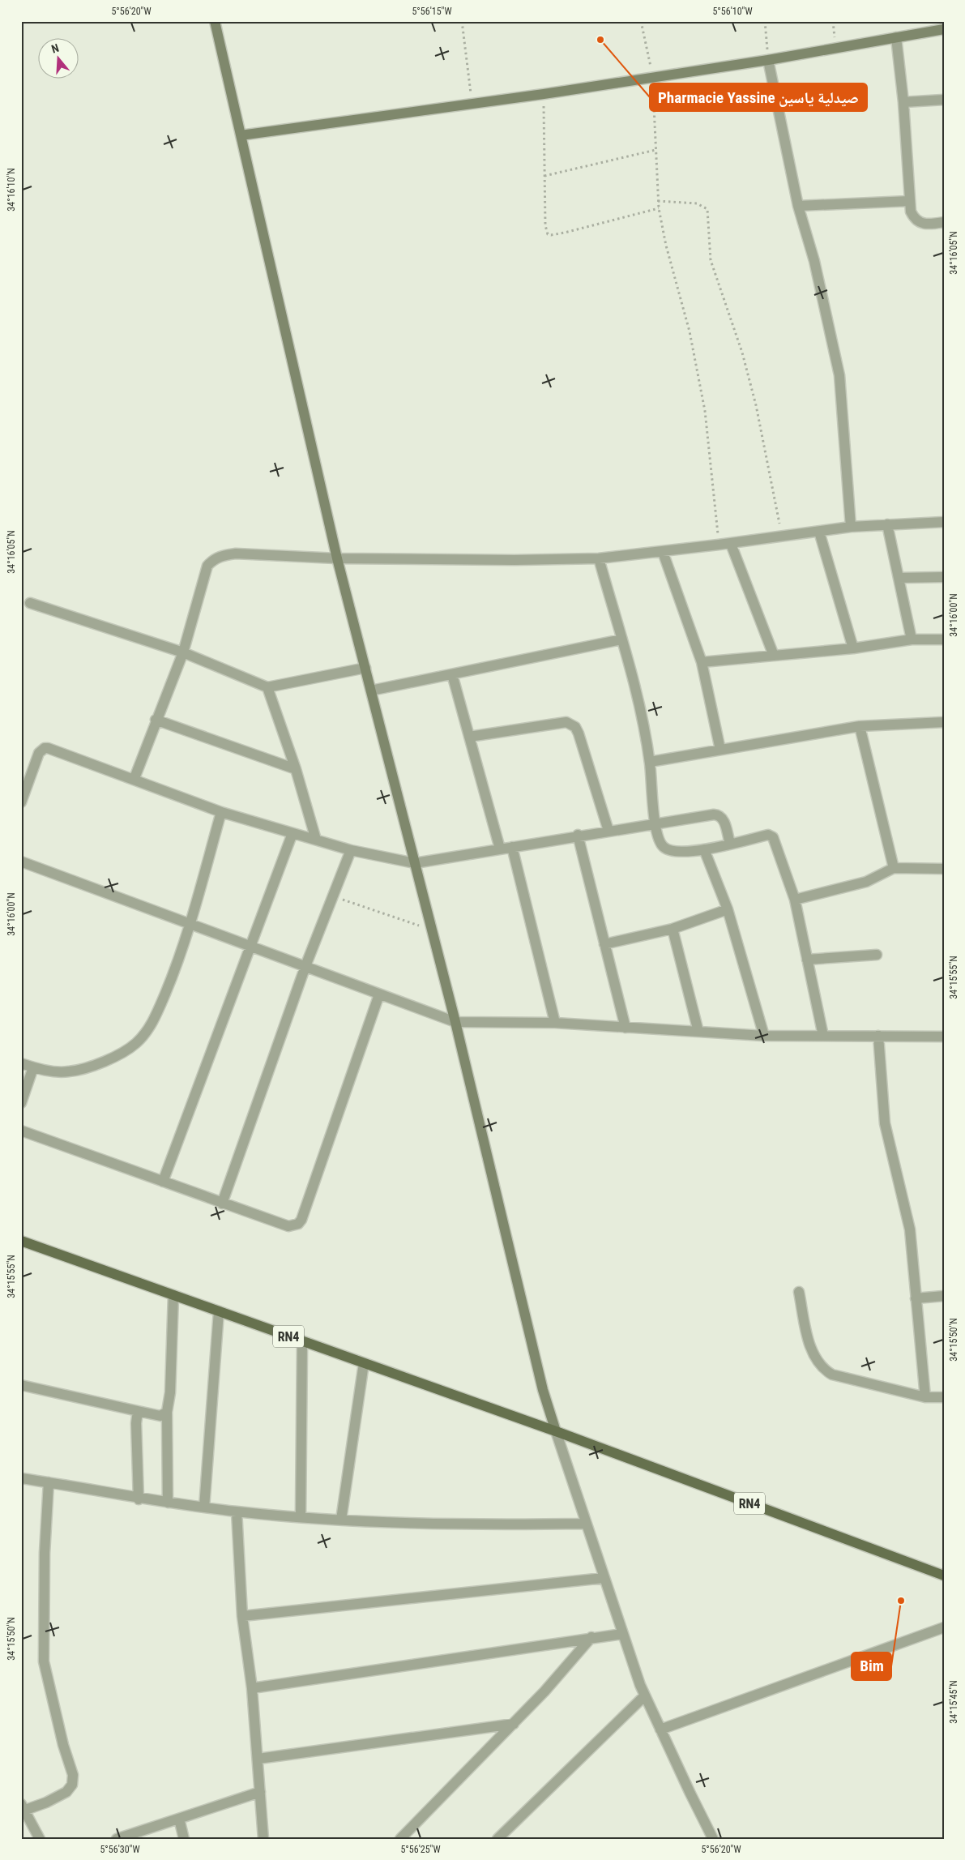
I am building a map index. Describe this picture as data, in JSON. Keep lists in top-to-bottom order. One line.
{"streets":{"main road":["RN4"]},"places":["Pharmacie Yassine صيدلية ياسين","Bim"],"north":"top","coordinates":["5°56'20\"W","5°56'15\"W","5°56'10\"W","34°16'10\"N","34°16'05\"N","34°16'00\"N","34°15'55\"N","34°15'50\"N","34°15'45\"N","5°56'30\"W","5°56'25\"W"]}
